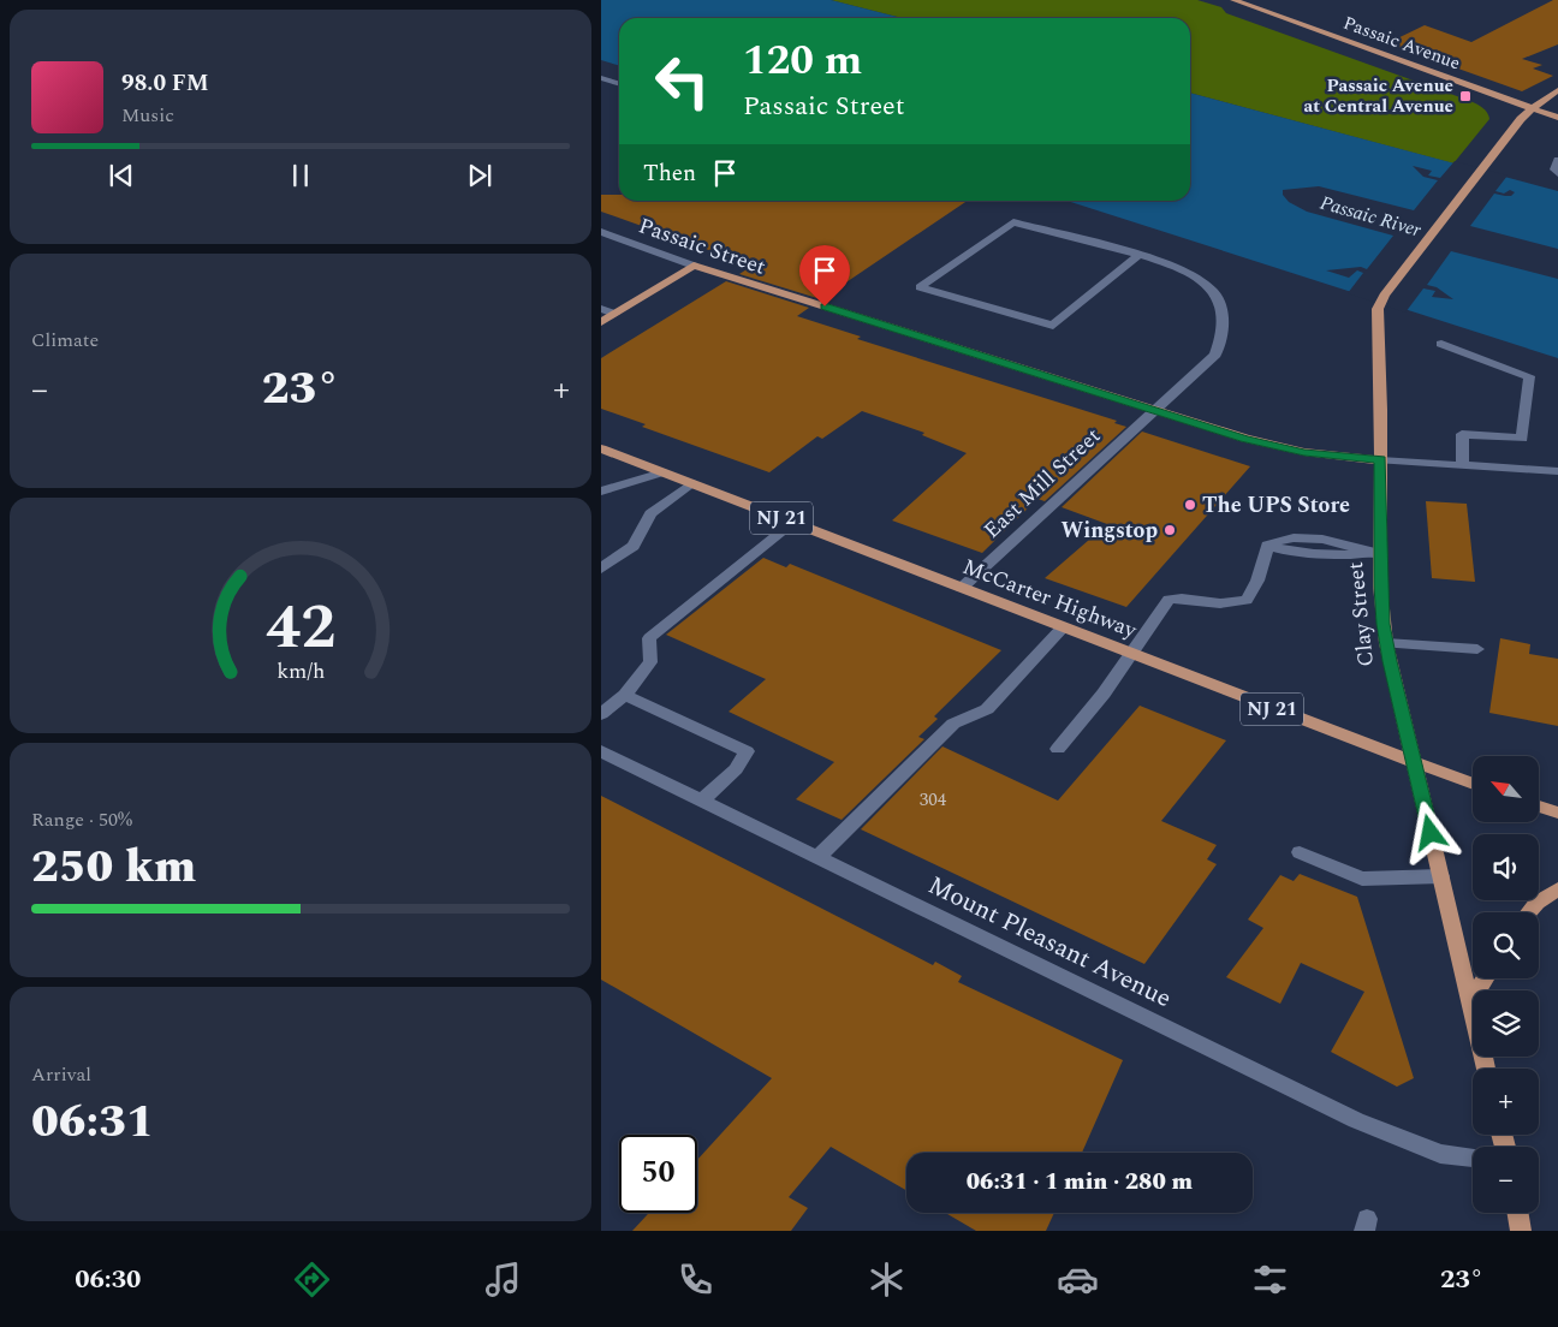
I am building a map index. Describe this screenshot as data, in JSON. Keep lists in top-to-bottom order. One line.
{"streets":{"main road":["Passaic Avenue","Passaic Street","NJ 21","McCarter Highway","Clay Street"],"street":["East Mill Street","Mount Pleasant Avenue"]},"crossings":[["Passaic Avenue","Clay Street"],["Passaic Street","East Mill Street"],["Passaic Street","Clay Street"],["East Mill Street","McCarter Highway"],["McCarter Highway","Clay Street"]],"water":["Passaic River"],"places":{"transit":["Passaic Avenue at Central Avenue"],"other":["The UPS Store","Wingstop"]},"house_numbers":["304"],"north":"top left","page":{"turn":["120 m","Passaic Street"],"song":["98.0 FM","Music"],"then":"Then","tile":["Climate",["Range · 50%","250 km"],["Arrival","06:31"]],"heat":["−","23°","+"],"map_buttons":["+","−"],"limit":"50","trip":"06:31 · 1 min · 280 m","tabs":["06:30","23°"],"gauge":["42","km/h"]}}
